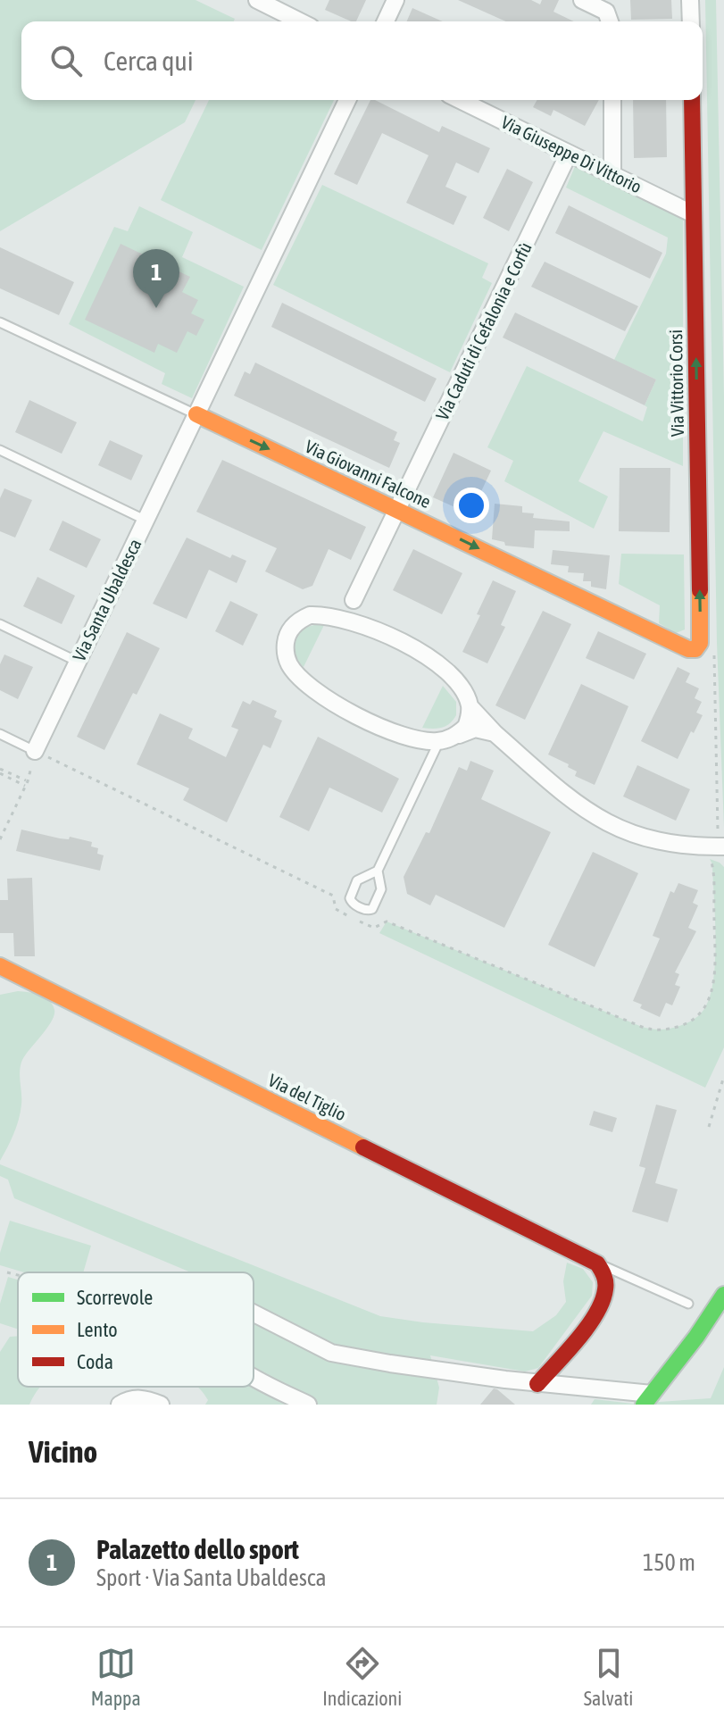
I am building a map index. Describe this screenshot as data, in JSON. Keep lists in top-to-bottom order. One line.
{"streets":{"street":["Via Giuseppe Di Vittorio","Via Caduti di Cefalonia e Corfù","Via Vittorio Corsi","Via Giovanni Falcone","Via Santa Ubaldesca","Via del Tiglio"]},"crossings":[["Via Giuseppe Di Vittorio","Via Caduti di Cefalonia e Corfù"],["Via Giuseppe Di Vittorio","Via Vittorio Corsi"],["Via Caduti di Cefalonia e Corfù","Via Giovanni Falcone"],["Via Vittorio Corsi","Via Giovanni Falcone"],["Via Giovanni Falcone","Via Santa Ubaldesca"]],"one_way":["Via Vittorio Corsi"],"legend":["Scorrevole","Lento","Coda"],"page":{"search":"Cerca qui","pins":"1","heading":"Vicino","list":[{"mark":"1","name":"Palazetto dello sport","note":"Sport · Via Santa Ubaldesca","value":"150 m"}],"nav":["Mappa","Indicazioni","Salvati"]}}
